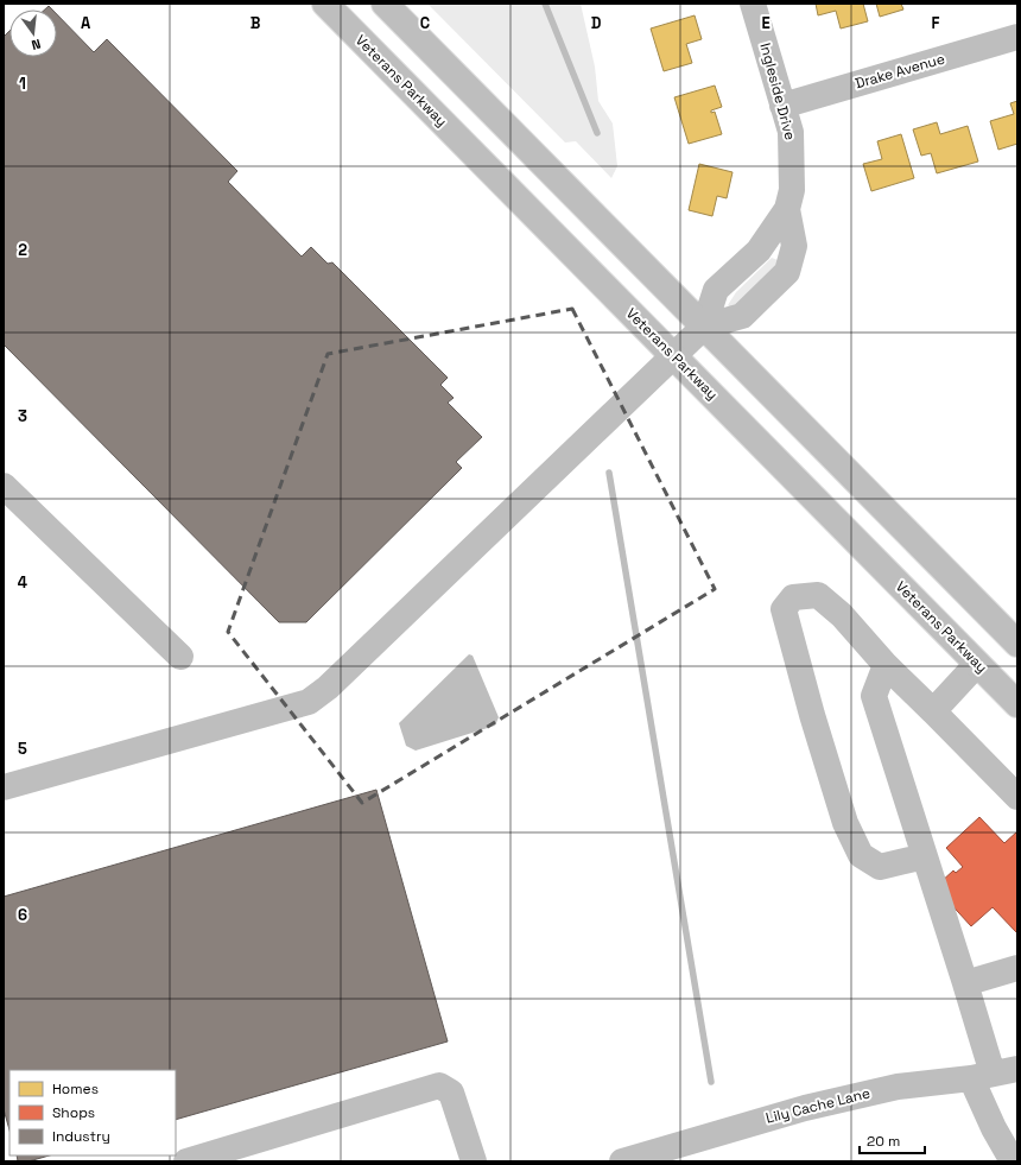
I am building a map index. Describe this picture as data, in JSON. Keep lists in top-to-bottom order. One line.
{"streets":{"main road":["Drake Avenue","Veterans Parkway","Ingleside Drive","Lily Cache Lane"]},"crossings":[["Drake Avenue","Ingleside Drive"],["Veterans Parkway","Ingleside Drive"]],"legend":["Homes","Shops","Industry"],"scale_bar":"20 m","north":"bottom","grid":{"columns":["A","B","C","D","E","F"],"rows":["1","2","3","4","5","6"]}}
